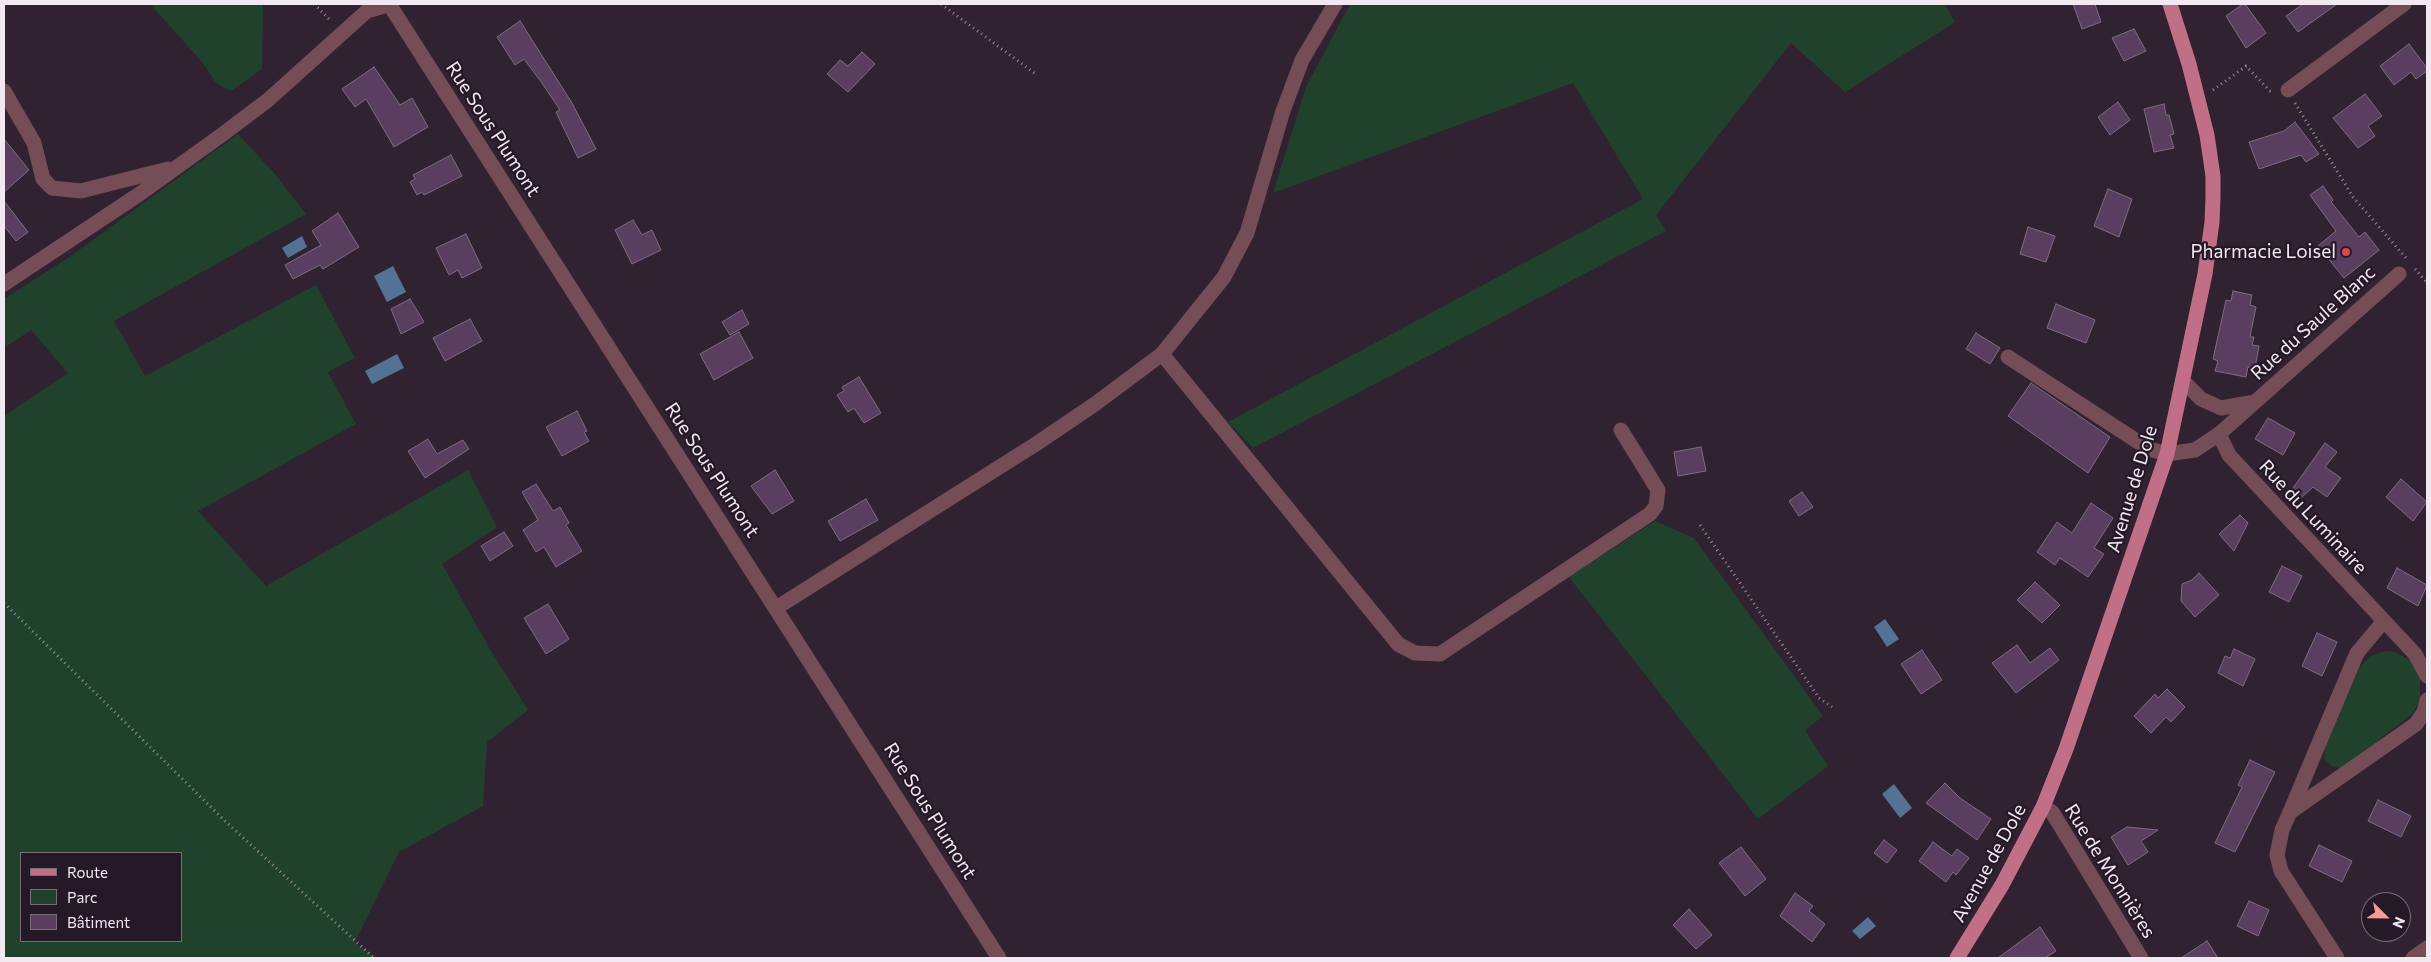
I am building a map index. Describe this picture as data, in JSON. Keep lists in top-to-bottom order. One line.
{"streets":{"main road":["Avenue de Dole"],"street":["Rue Sous Plumont","Rue du Saule Blanc","Rue du Luminaire","Rue de Monnières"]},"crossings":[["Rue du Saule Blanc","Avenue de Dole"],["Rue du Saule Blanc","Rue du Luminaire"],["Avenue de Dole","Rue de Monnières"]],"places":["Pharmacie Loisel"],"legend":["Route","Parc","Bâtiment"],"north":"bottom right"}
